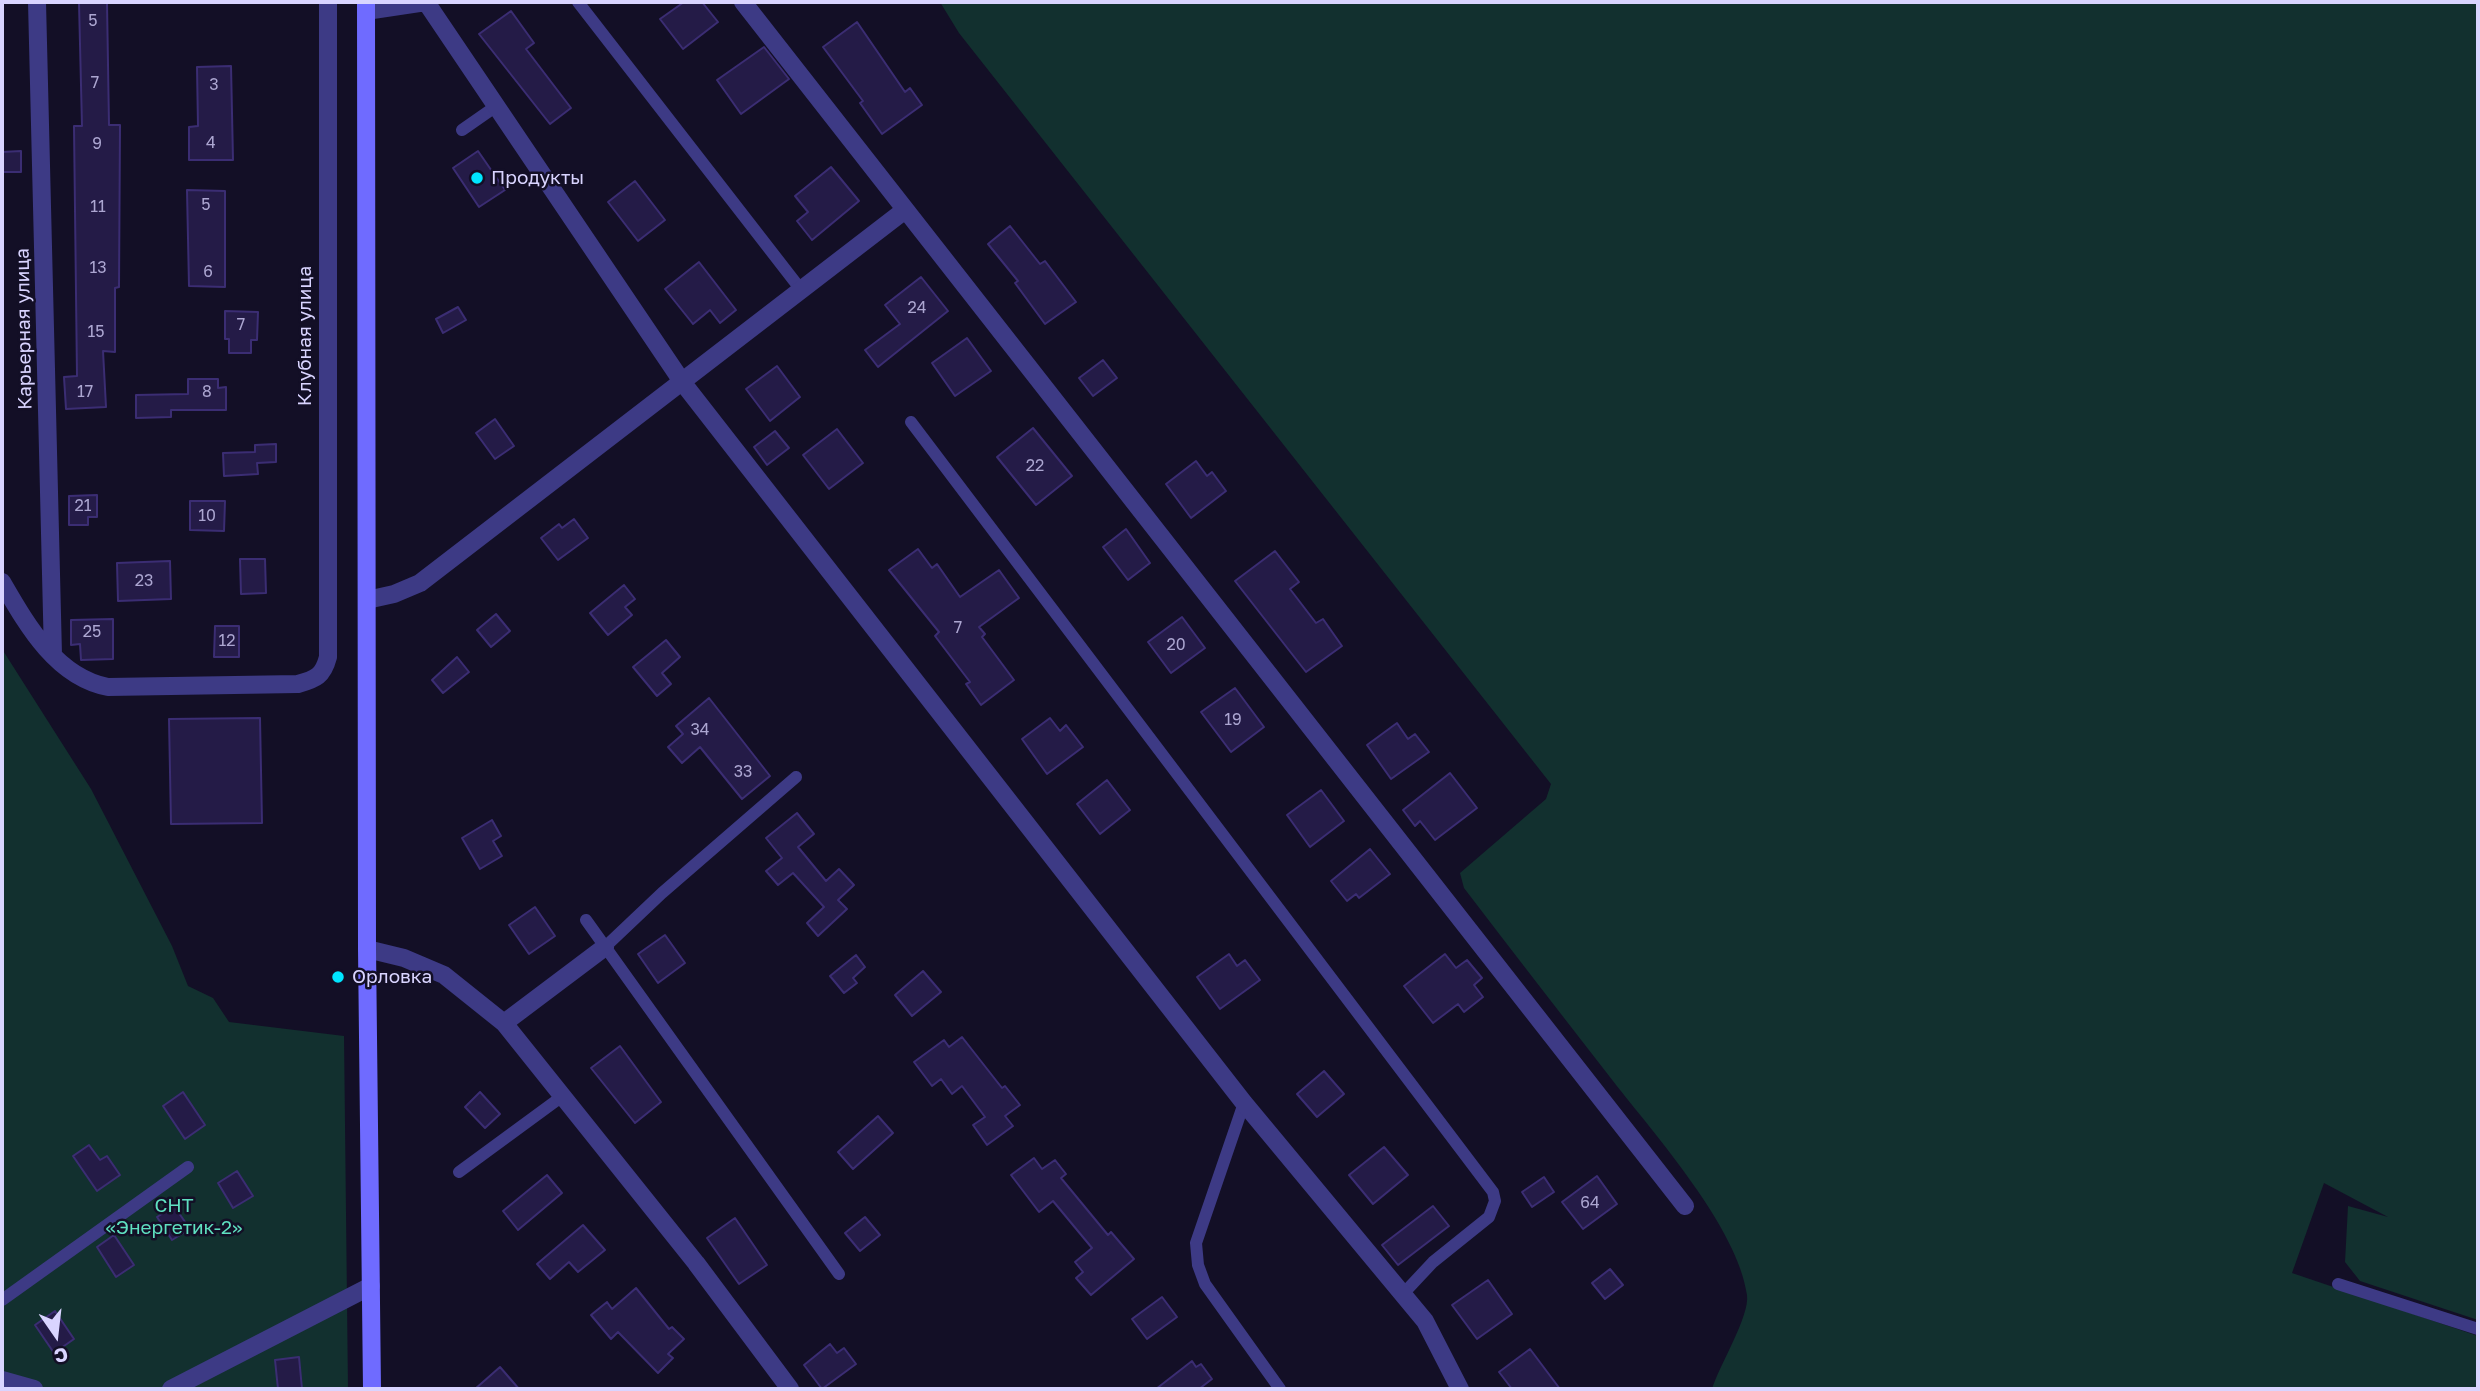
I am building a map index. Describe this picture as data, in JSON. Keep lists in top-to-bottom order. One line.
{"streets":{"street":["Карьерная улица","Клубная улица"]},"crossings":[["Карьерная улица","Клубная улица"]],"parks":["СНТ «Энергетик-2»"],"places":["Продукты","Орловка"],"house_numbers":["5","7","3","4","9","5","11","13","6","24","7","15","17","8","22","21","10","23","7","25","12","20","19","34","33","64"],"north":"bottom"}
